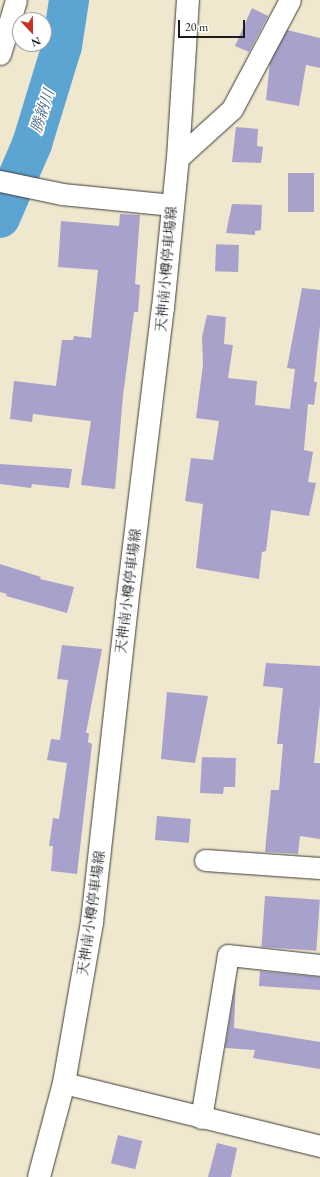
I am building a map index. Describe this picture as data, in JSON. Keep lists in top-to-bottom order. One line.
{"streets":{"main road":["天神南小樽停車場線"]},"water":["勝納川"],"scale_bar":"20 m","north":"bottom"}
